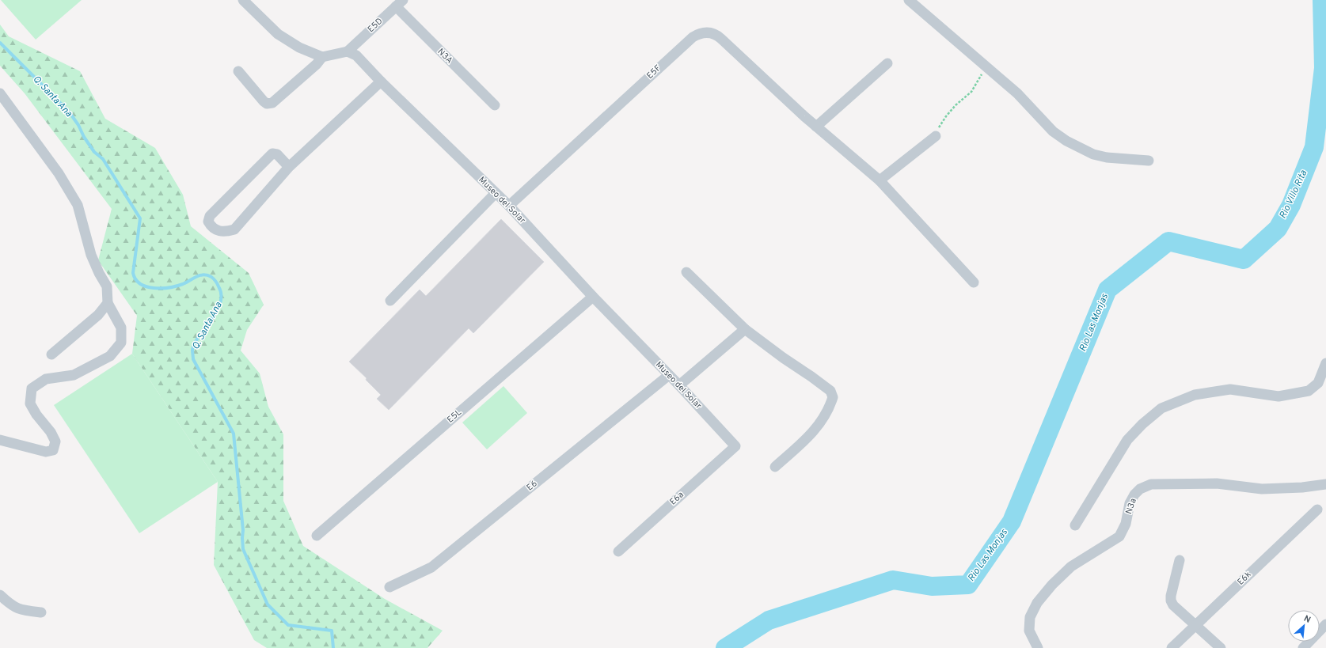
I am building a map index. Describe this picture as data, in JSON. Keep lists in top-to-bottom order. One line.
{"streets":{"street":["E5D","N3A","E5F","Museo del Solar","E5L","E6","E6a","N3a","E6k"]},"crossings":[["E5D","N3A"],["E5D","Museo del Solar"],["E5F","Museo del Solar"],["Museo del Solar","E5L"],["Museo del Solar","E6"],["Museo del Solar","E6a"]],"water":["Q. Santa Ana","Rio Villo Rita","Rio Las Monjas"],"north":"top right"}
